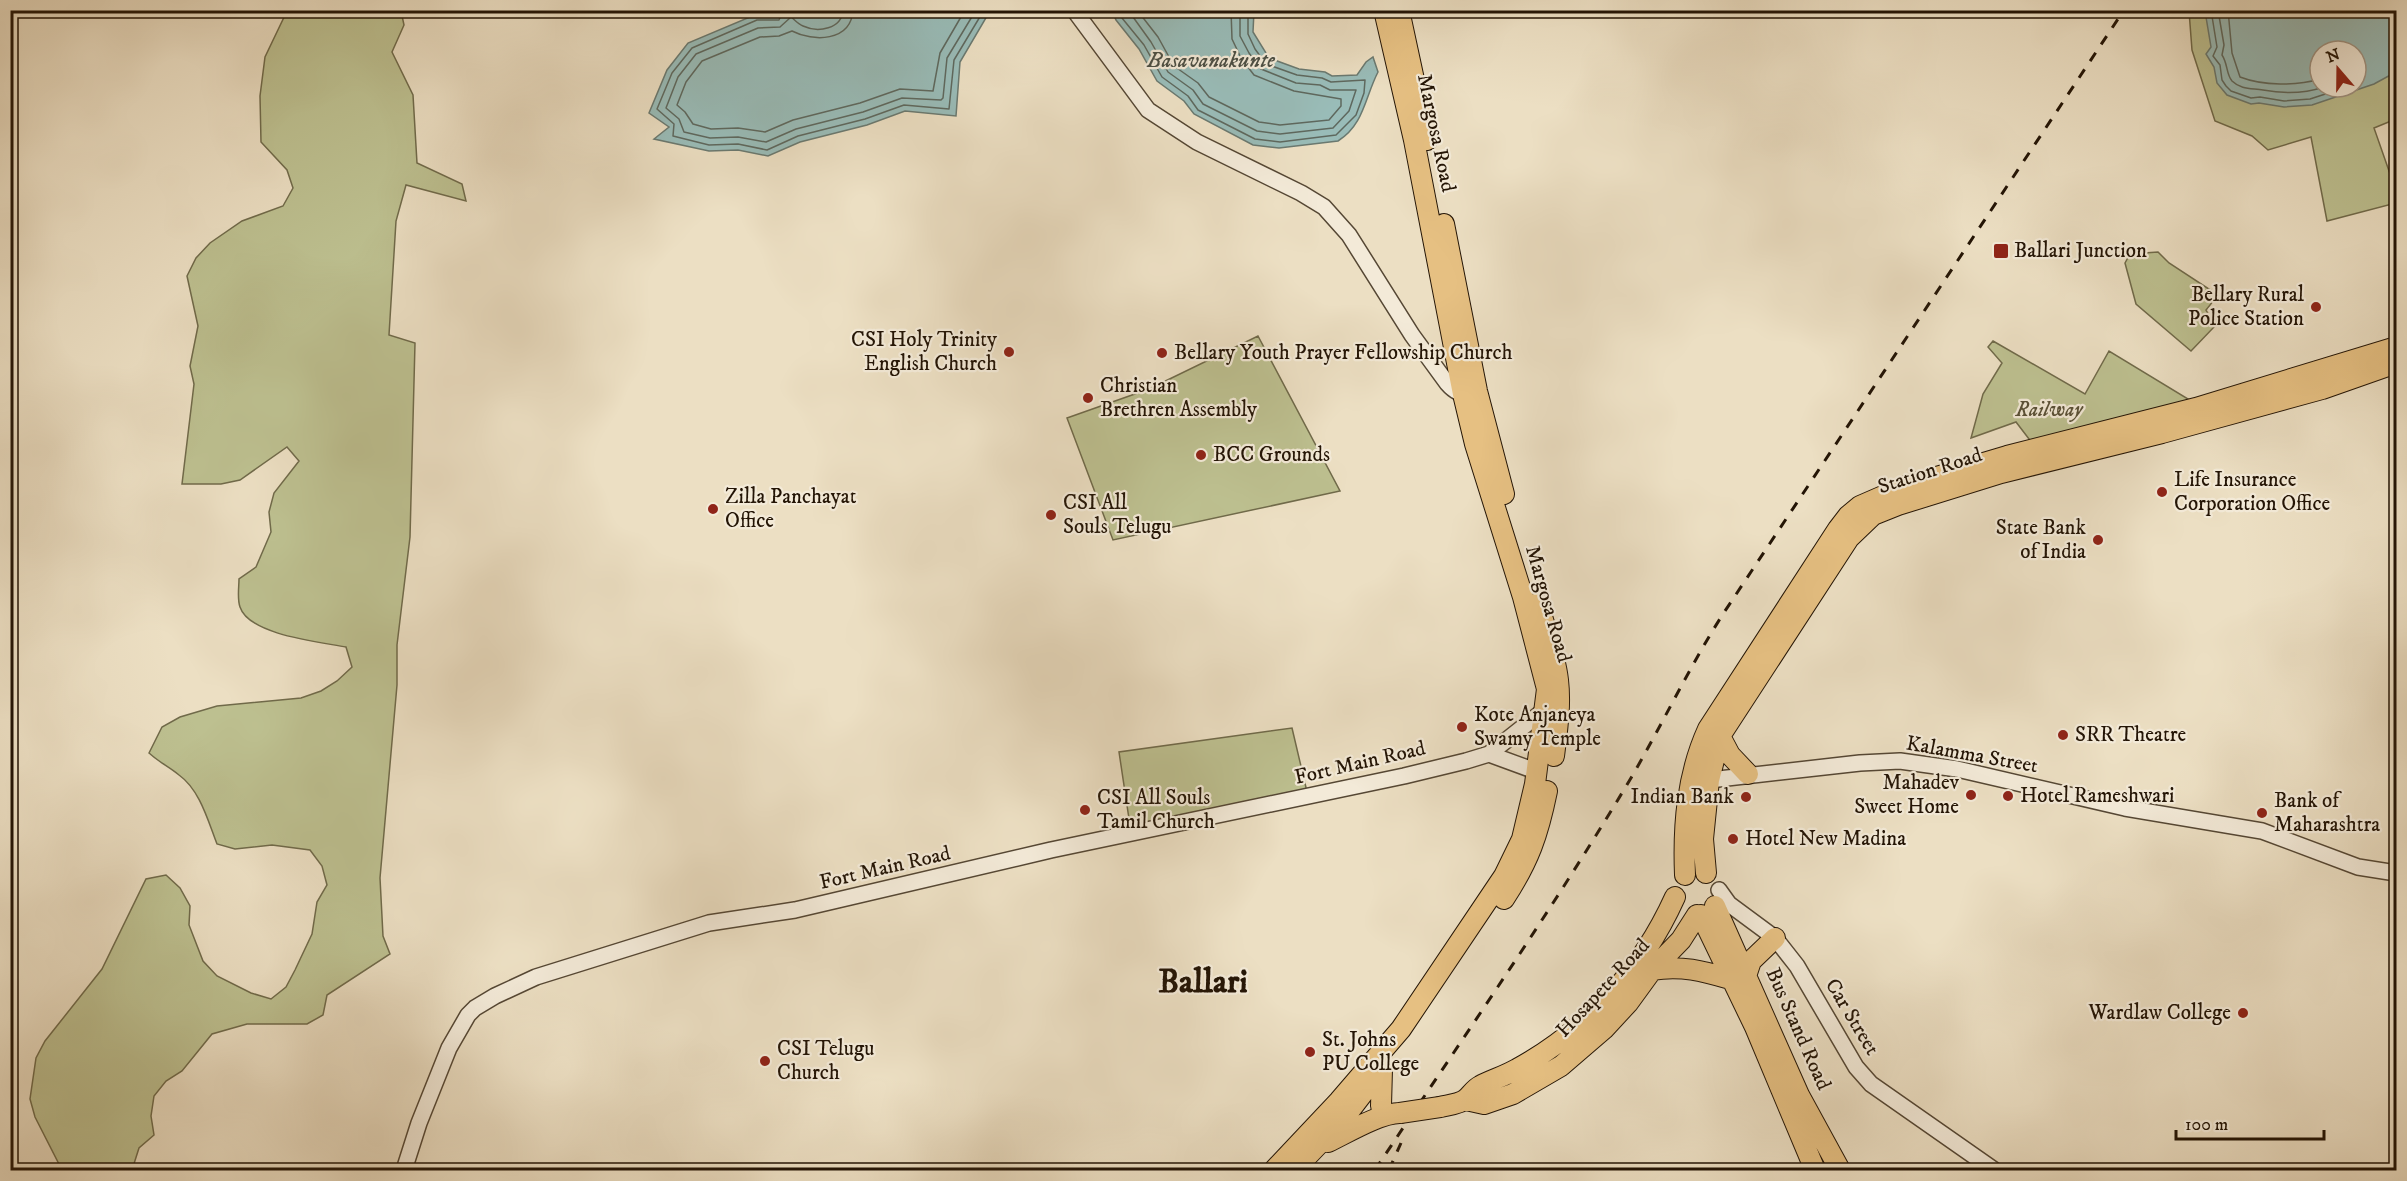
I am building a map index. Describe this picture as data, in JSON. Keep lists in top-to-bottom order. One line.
{"streets":{"highway":["Margosa Road","Station Road","Hosapete Road","Bus Stand Road"],"street":["Kalamma Street","Fort Main Road","Car Street"]},"crossings":[["Margosa Road","Fort Main Road"],["Station Road","Kalamma Street"],["Station Road","Hosapete Road"],["Station Road","Car Street"],["Station Road","Bus Stand Road"],["Hosapete Road","Car Street"],["Hosapete Road","Bus Stand Road"],["Car Street","Bus Stand Road"]],"districts":["Ballari"],"water":["Basavanakunte"],"parks":["Railway"],"places":{"transit":["Ballari Junction"],"other":["Bellary Rural Police Station","CSI Holy Trinity English Church","Bellary Youth Prayer Fellowship Church","Christian Brethren Assembly","BCC Grounds","Life Insurance Corporation Office","Zilla Panchayat Office","CSI All Souls Telugu","State Bank of India","Kote Anjaneya Swamy Temple","SRR Theatre","Mahadev Sweet Home","Hotel Rameshwari","Indian Bank","CSI All Souls Tamil Church","Bank of Maharashtra","Hotel New Madina","Wardlaw College","St. Johns PU College","CSI Telugu Church"]},"scale_bar":"100 m","north":"top"}
